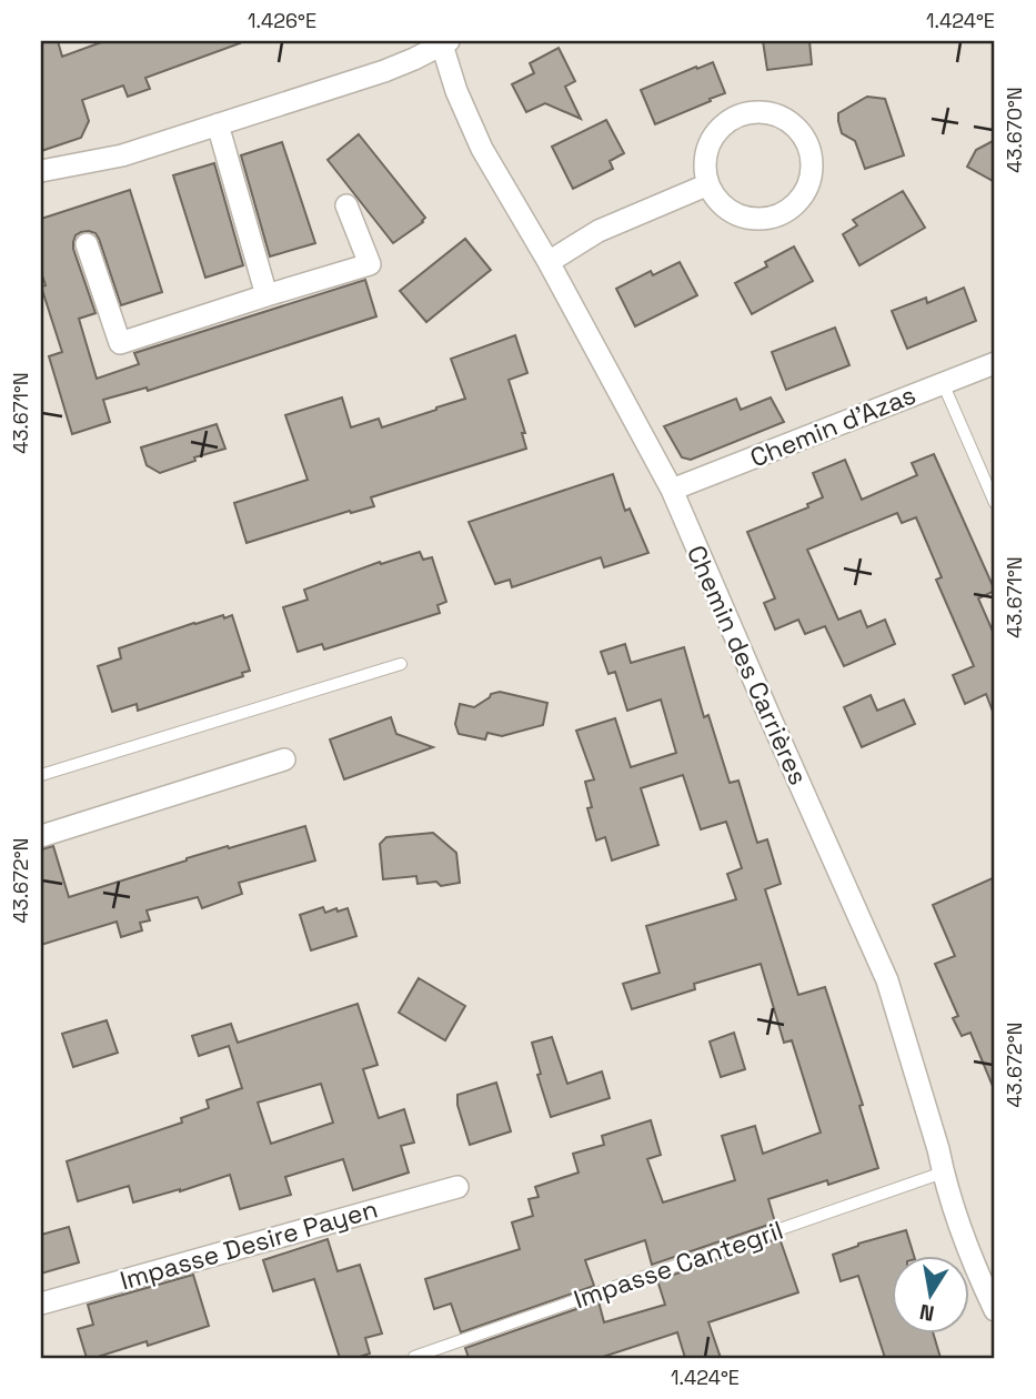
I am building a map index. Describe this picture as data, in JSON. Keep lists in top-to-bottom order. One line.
{"streets":{"street":["Chemin d'Azas","Chemin des Carrières","Impasse Desire Payen"],"lane":["Impasse Cantegril"]},"crossings":[["Chemin d'Azas","Chemin des Carrières"],["Chemin des Carrières","Impasse Cantegril"]],"north":"bottom","coordinates":["1.426°E","1.424°E","43.670°N","43.671°N","43.672°N"]}
